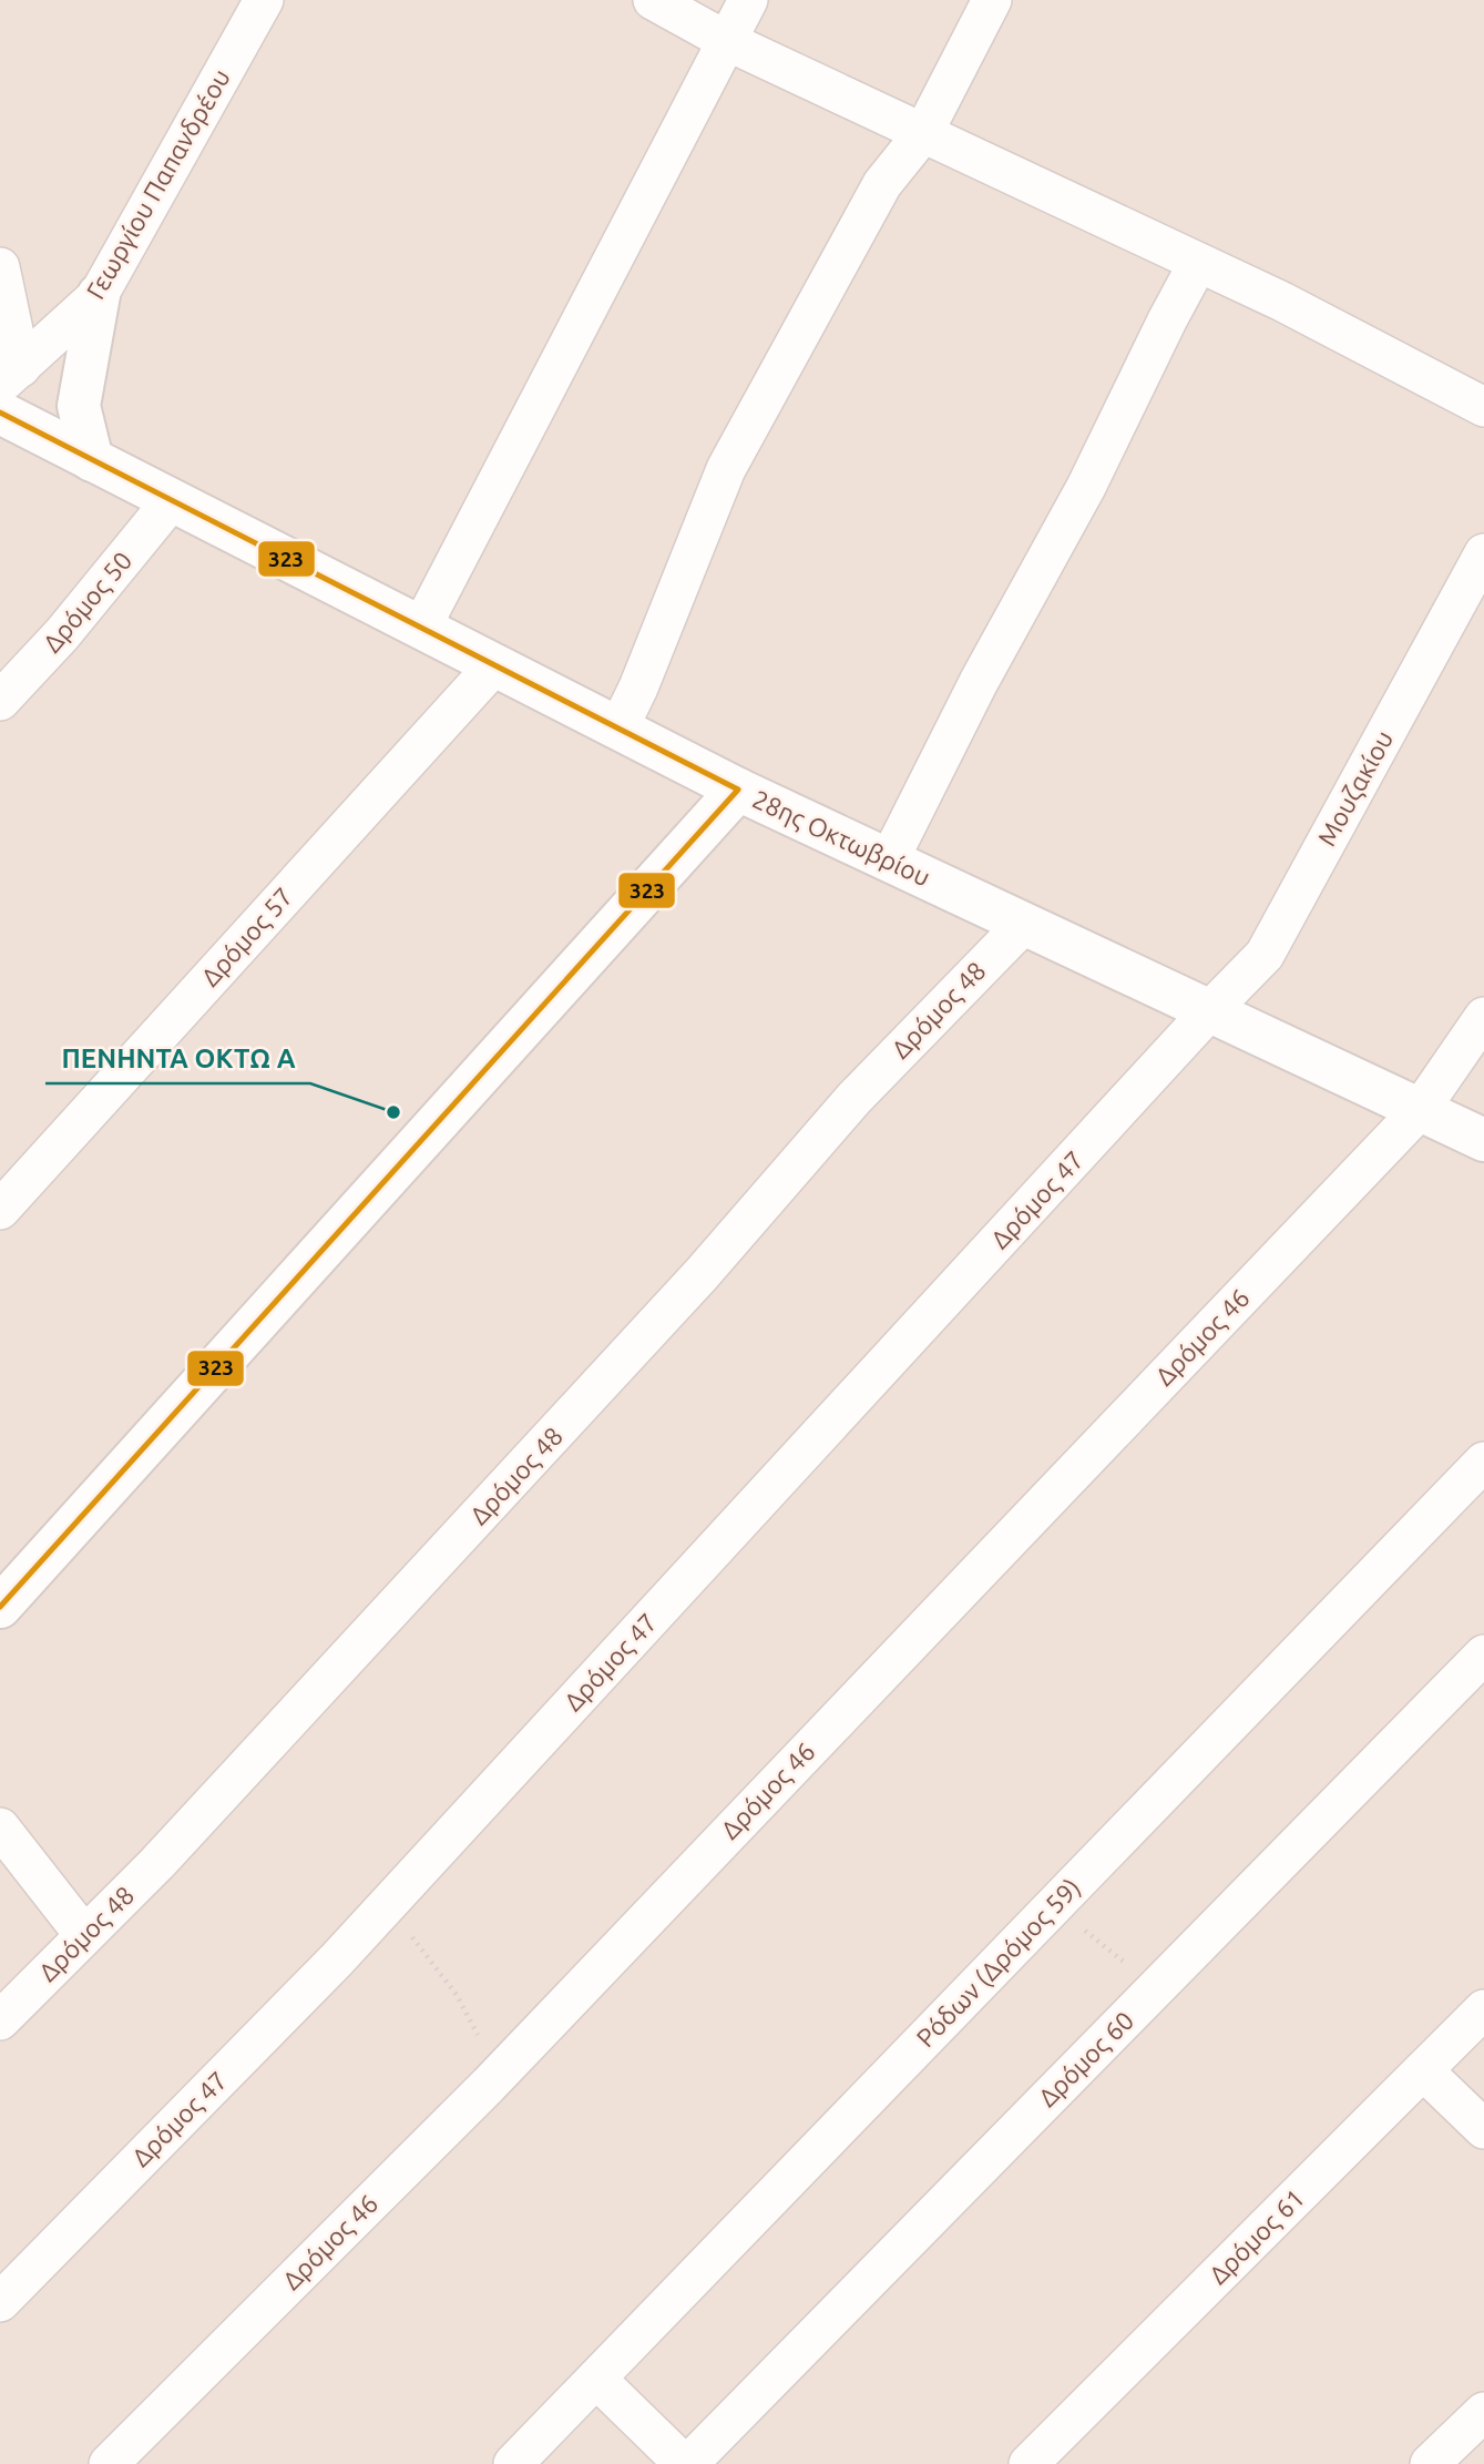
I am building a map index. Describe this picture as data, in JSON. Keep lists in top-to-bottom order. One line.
{"streets":{"street":["Γεωργίου Παπανδρέου","Δρόμος 50","Μουζακίου","28ης Οκτωβρίου","Δρόμος 57","Δρόμος 48","Δρόμος 47","Δρόμος 46","Ρόδων (Δρόμος 59)","Δρόμος 60","Δρόμος 61"]},"crossings":[["Δρόμος 50","28ης Οκτωβρίου"],["Μουζακίου","28ης Οκτωβρίου"],["Μουζακίου","Δρόμος 47"],["28ης Οκτωβρίου","Δρόμος 57"],["28ης Οκτωβρίου","Δρόμος 48"],["28ης Οκτωβρίου","Δρόμος 47"],["28ης Οκτωβρίου","Δρόμος 46"]],"places":["ΠΕΝΗΝΤΑ ΟΚΤΩ Α"],"lines":["transit line 323"]}
